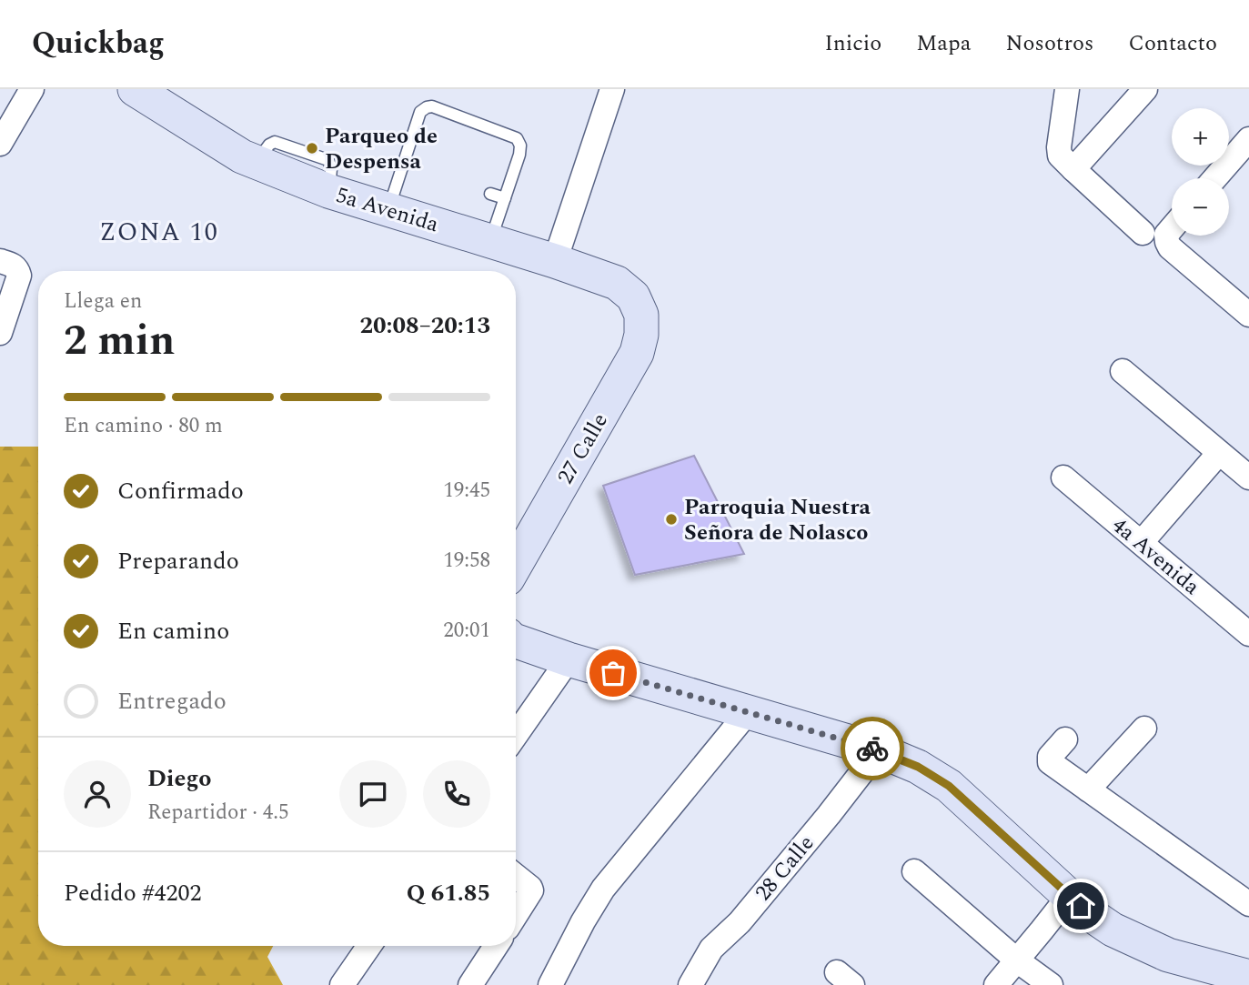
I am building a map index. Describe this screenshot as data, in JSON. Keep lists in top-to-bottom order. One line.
{"streets":{"street":["5a Avenida","27 Calle","4a Avenida","28 Calle"]},"crossings":[["5a Avenida","27 Calle"]],"districts":["ZONA 10"],"places":["Parqueo de Despensa","Parroquia Nuestra Señora de Nolasco"],"page":{"header":"Quickbag","nav":["Inicio","Mapa","Nosotros","Contacto"],"map_buttons":["+","−"],"heading":["2 min","Llega en","20:08–20:13"],"panel":["Diego","Repartidor · 4.5","Pedido #4202","Q 61.85"],"bar":"En camino · 80 m","list":[["Confirmado","19:45"],["Preparando","19:58"],["En camino","20:01"],"Entregado"]}}
